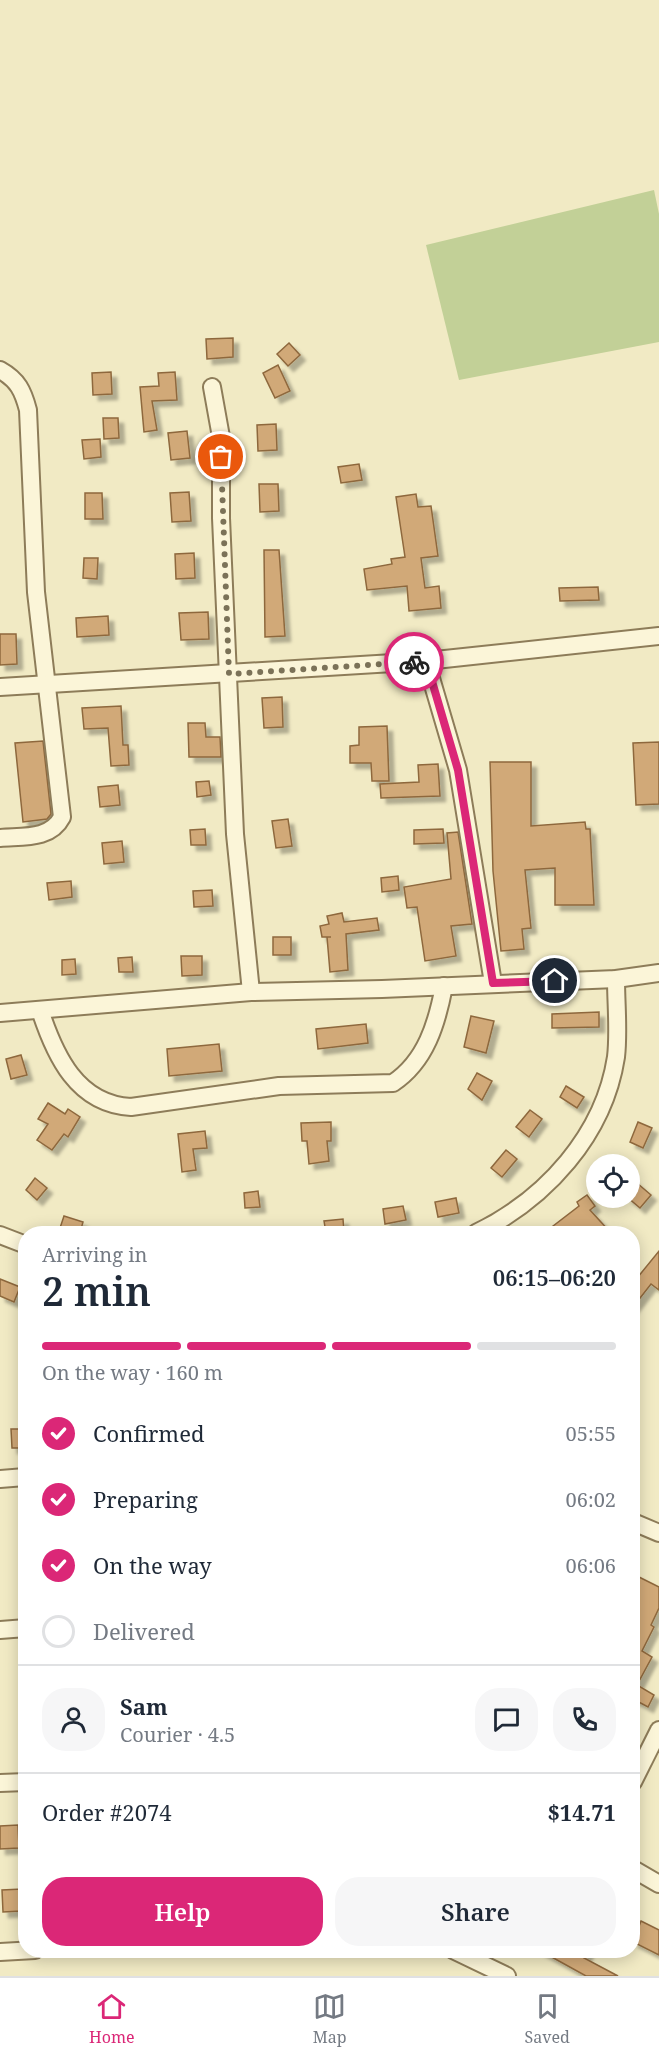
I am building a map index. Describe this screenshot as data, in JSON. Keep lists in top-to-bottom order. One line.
{"page":{"heading":["2 min","Arriving in","06:15–06:20"],"panel":["Sam","Courier · 4.5","Order #2074","$14.71"],"bar":"On the way · 160 m","list":[["Confirmed","05:55"],["Preparing","06:02"],["On the way","06:06"],"Delivered"],"buttons":["Help","Share"],"tabs":["Home","Map","Saved"]}}
